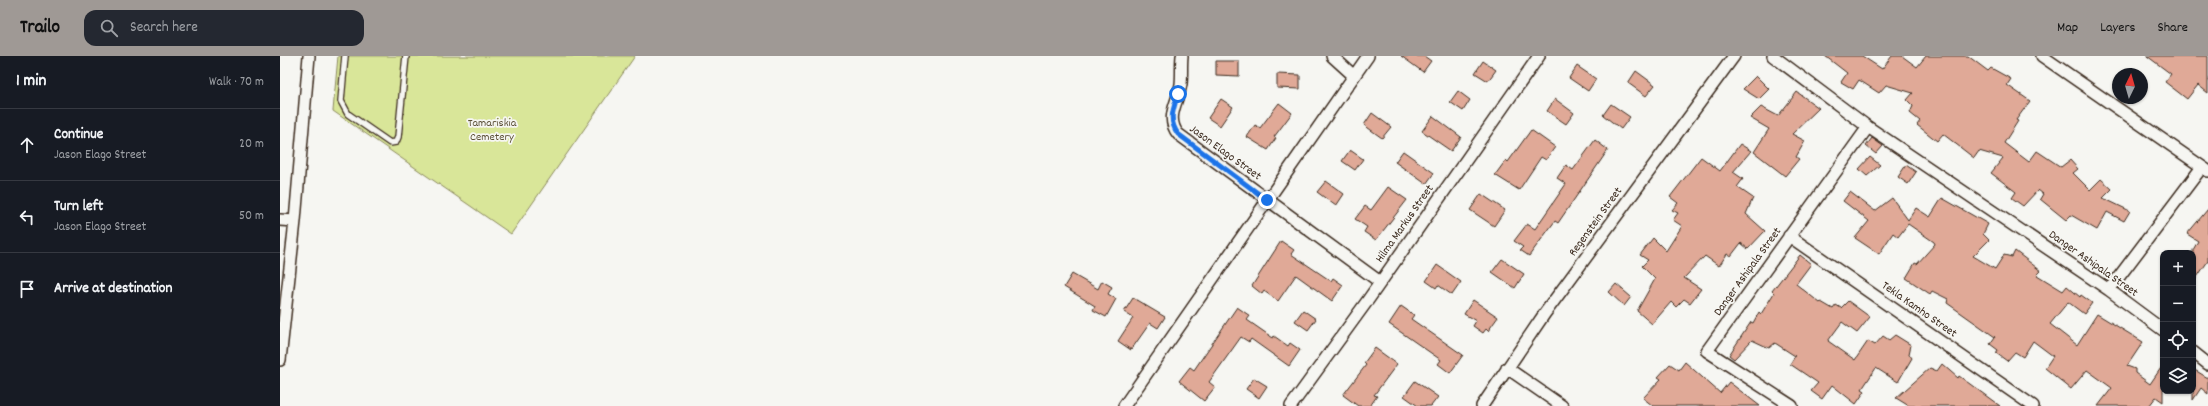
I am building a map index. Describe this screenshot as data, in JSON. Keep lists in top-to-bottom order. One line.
{"streets":{"street":["Jason Elago Street","Regenstein Street","Hilma Markus Street","Danger Ashipala Street","Tekla Kamho Street"]},"crossings":[["Jason Elago Street","Hilma Markus Street"],["Danger Ashipala Street","Tekla Kamho Street"]],"parks":["Tamariskia Cemetery"],"north":"top","page":{"header":"Trailo","search":"Search here","nav":["Map","Layers","Share"],"heading":["1 min","Walk · 70 m"],"list":[["Continue","Jason Elago Street","20 m"],["Turn left","Jason Elago Street","50 m"],"Arrive at destination"],"map_buttons":["+","−"]}}
